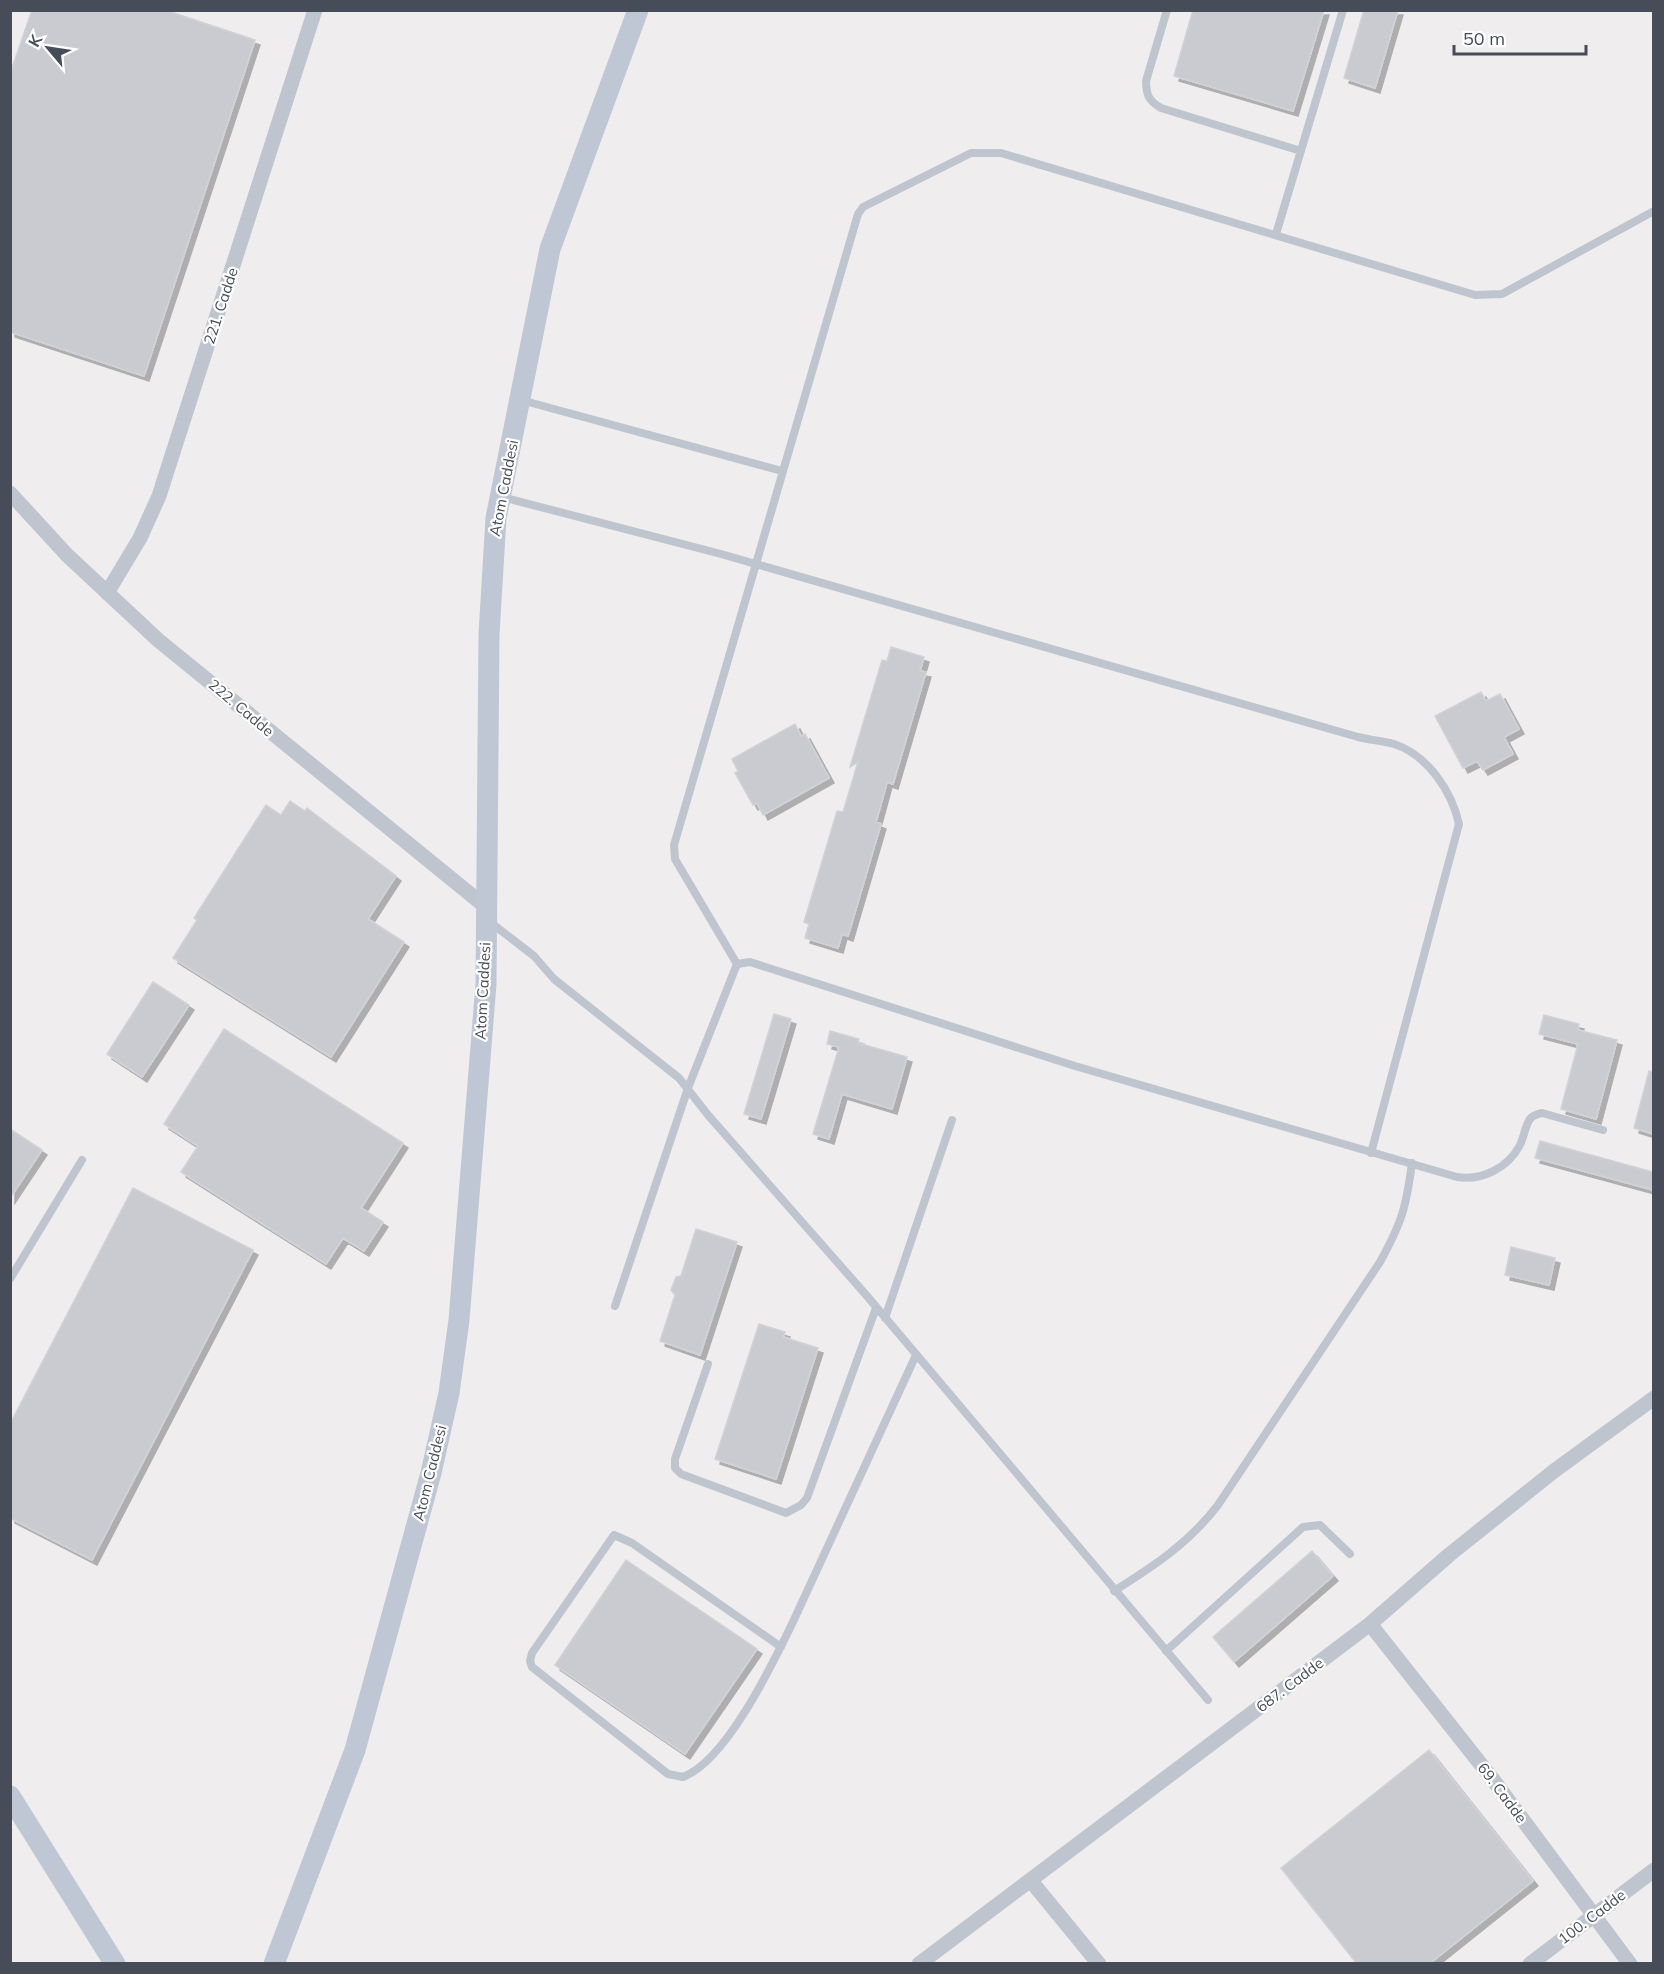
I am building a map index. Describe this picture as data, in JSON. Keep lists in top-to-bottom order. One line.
{"streets":{"street":["221. Cadde","Atom Caddesi","222. Cadde","687. Cadde","69. Cadde","100. Cadde"]},"crossings":[["221. Cadde","222. Cadde"],["Atom Caddesi","222. Cadde"],["687. Cadde","69. Cadde"],["69. Cadde","100. Cadde"]],"scale_bar":"50 m","north":"top left"}
